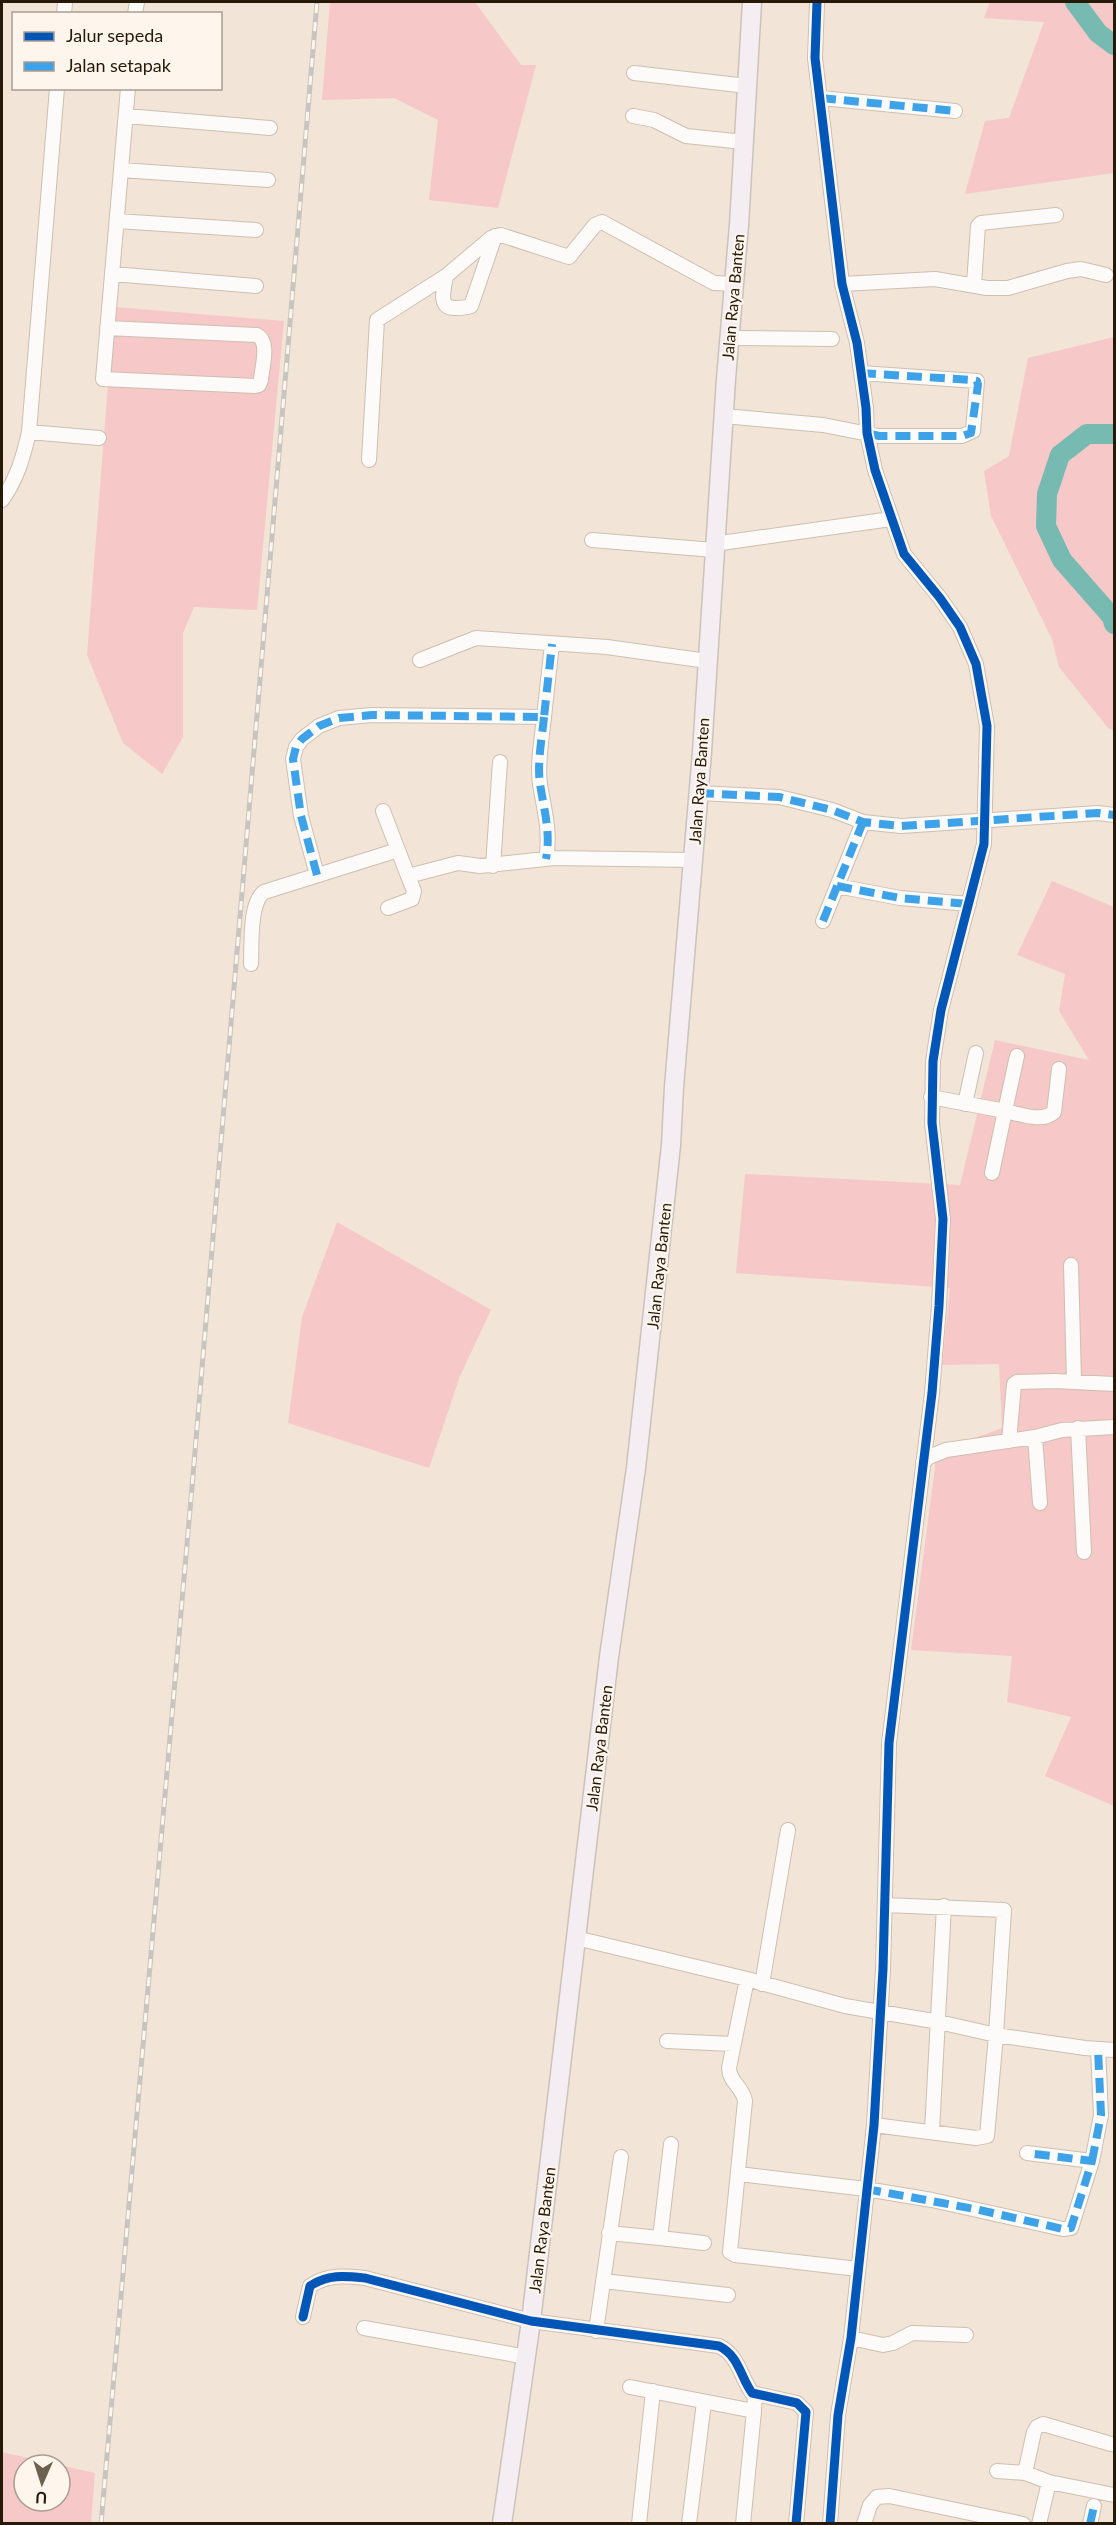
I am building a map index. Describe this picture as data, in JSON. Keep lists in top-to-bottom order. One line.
{"streets":{"main road":["Jalan Raya Banten"]},"legend":["Jalur sepeda","Jalan setapak"],"north":"bottom"}
